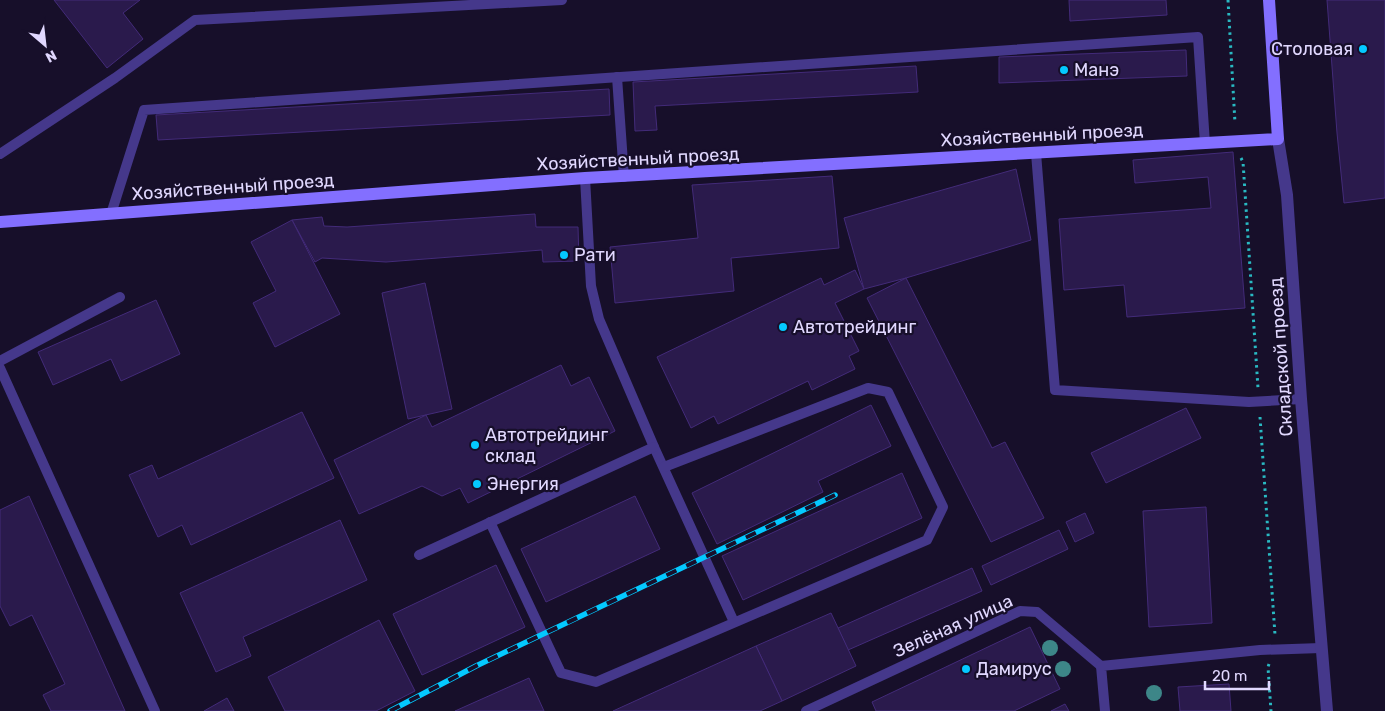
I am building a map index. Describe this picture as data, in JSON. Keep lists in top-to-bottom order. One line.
{"streets":{"street":["Хозяйственный проезд","Складской проезд"],"lane":["Зелёная улица"]},"crossings":[["Хозяйственный проезд","Складской проезд"]],"places":["Столовая","Манэ","Рати","Автотрейдинг","Автотрейдинг склад","Энергия","Дамирус"],"scale_bar":"20 m","north":"bottom right"}
